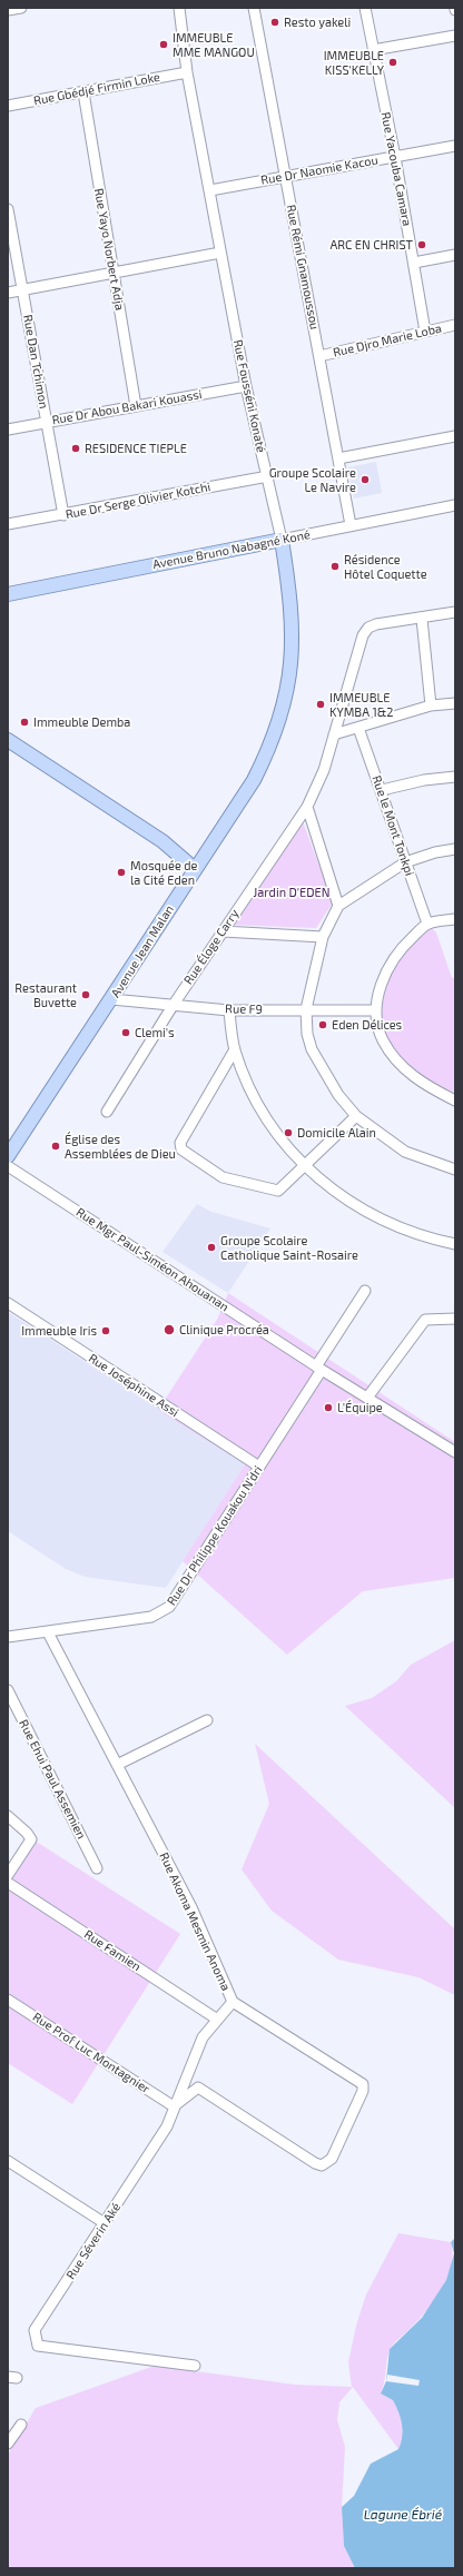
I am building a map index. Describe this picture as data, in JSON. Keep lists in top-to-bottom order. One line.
{"streets":{"main road":["Rue Fousséni Konaté","Avenue Bruno Nabagné Koné","Avenue Jean Malan"],"street":["Rue Gbédjé Firmin Loke","Rue Yacouba Camara","Rue Dr Naomie Kacou","Rue Yayo Norbert Adja","Rue Rémi Gnamoussou","Rue Djro Marie Loba","Rue Dan Tchimon","Rue Dr Abou Bakari Kouassi","Rue Dr Serge Olivier Kotchi","Rue le Mont Tonkpi","Rue Éloge Carry","Rue F9","Rue Mgr Paul-Siméon Ahouanan","Rue Joséphine Assi","Rue Dr Philippe Kouakou N'dri","Rue Ehui Paul Assemien","Rue Akoma Mesmin Anoma","Rue Famien","Rue Prof Luc Montagnier","Rue Séverin Aké"]},"crossings":[["Rue Gbédjé Firmin Loke","Rue Yayo Norbert Adja"],["Rue Gbédjé Firmin Loke","Rue Fousséni Konaté"],["Rue Yacouba Camara","Rue Dr Naomie Kacou"],["Rue Yacouba Camara","Rue Djro Marie Loba"],["Rue Dr Naomie Kacou","Rue Rémi Gnamoussou"],["Rue Dr Naomie Kacou","Rue Fousséni Konaté"],["Rue Yayo Norbert Adja","Rue Dr Abou Bakari Kouassi"],["Rue Rémi Gnamoussou","Rue Djro Marie Loba"],["Rue Rémi Gnamoussou","Avenue Bruno Nabagné Koné"],["Rue Dan Tchimon","Rue Dr Abou Bakari Kouassi"],["Rue Dan Tchimon","Rue Dr Serge Olivier Kotchi"],["Rue Fousséni Konaté","Rue Dr Abou Bakari Kouassi"],["Rue Fousséni Konaté","Rue Dr Serge Olivier Kotchi"],["Rue Fousséni Konaté","Avenue Bruno Nabagné Koné"],["Rue Fousséni Konaté","Avenue Jean Malan"],["Rue Éloge Carry","Rue F9"],["Avenue Jean Malan","Rue F9"],["Rue Mgr Paul-Siméon Ahouanan","Rue Dr Philippe Kouakou N'dri"],["Rue Joséphine Assi","Rue Dr Philippe Kouakou N'dri"],["Rue Dr Philippe Kouakou N'dri","Rue Akoma Mesmin Anoma"],["Rue Akoma Mesmin Anoma","Rue Prof Luc Montagnier"],["Rue Akoma Mesmin Anoma","Rue Séverin Aké"],["Rue Famien","Rue Séverin Aké"],["Rue Prof Luc Montagnier","Rue Séverin Aké"]],"water":["Lagune Ébrié"],"parks":["Jardin D'EDEN"],"places":["Resto yakeli","IMMEUBLE MME MANGOU","IMMEUBLE KISS'KELLY","ARC EN CHRIST","RESIDENCE TIEPLE","Groupe Scolaire Le Navire","Résidence Hôtel Coquette","IMMEUBLE KYMBA 1&2","Immeuble Demba","Mosquée de la Cité Eden","Restaurant Buvette","Eden Délices","Clemi's","Domicile Alain","Église des Assemblées de Dieu","Groupe Scolaire Catholique Saint-Rosaire","Clinique Procréa","Immeuble Iris","L'Équipe"]}
